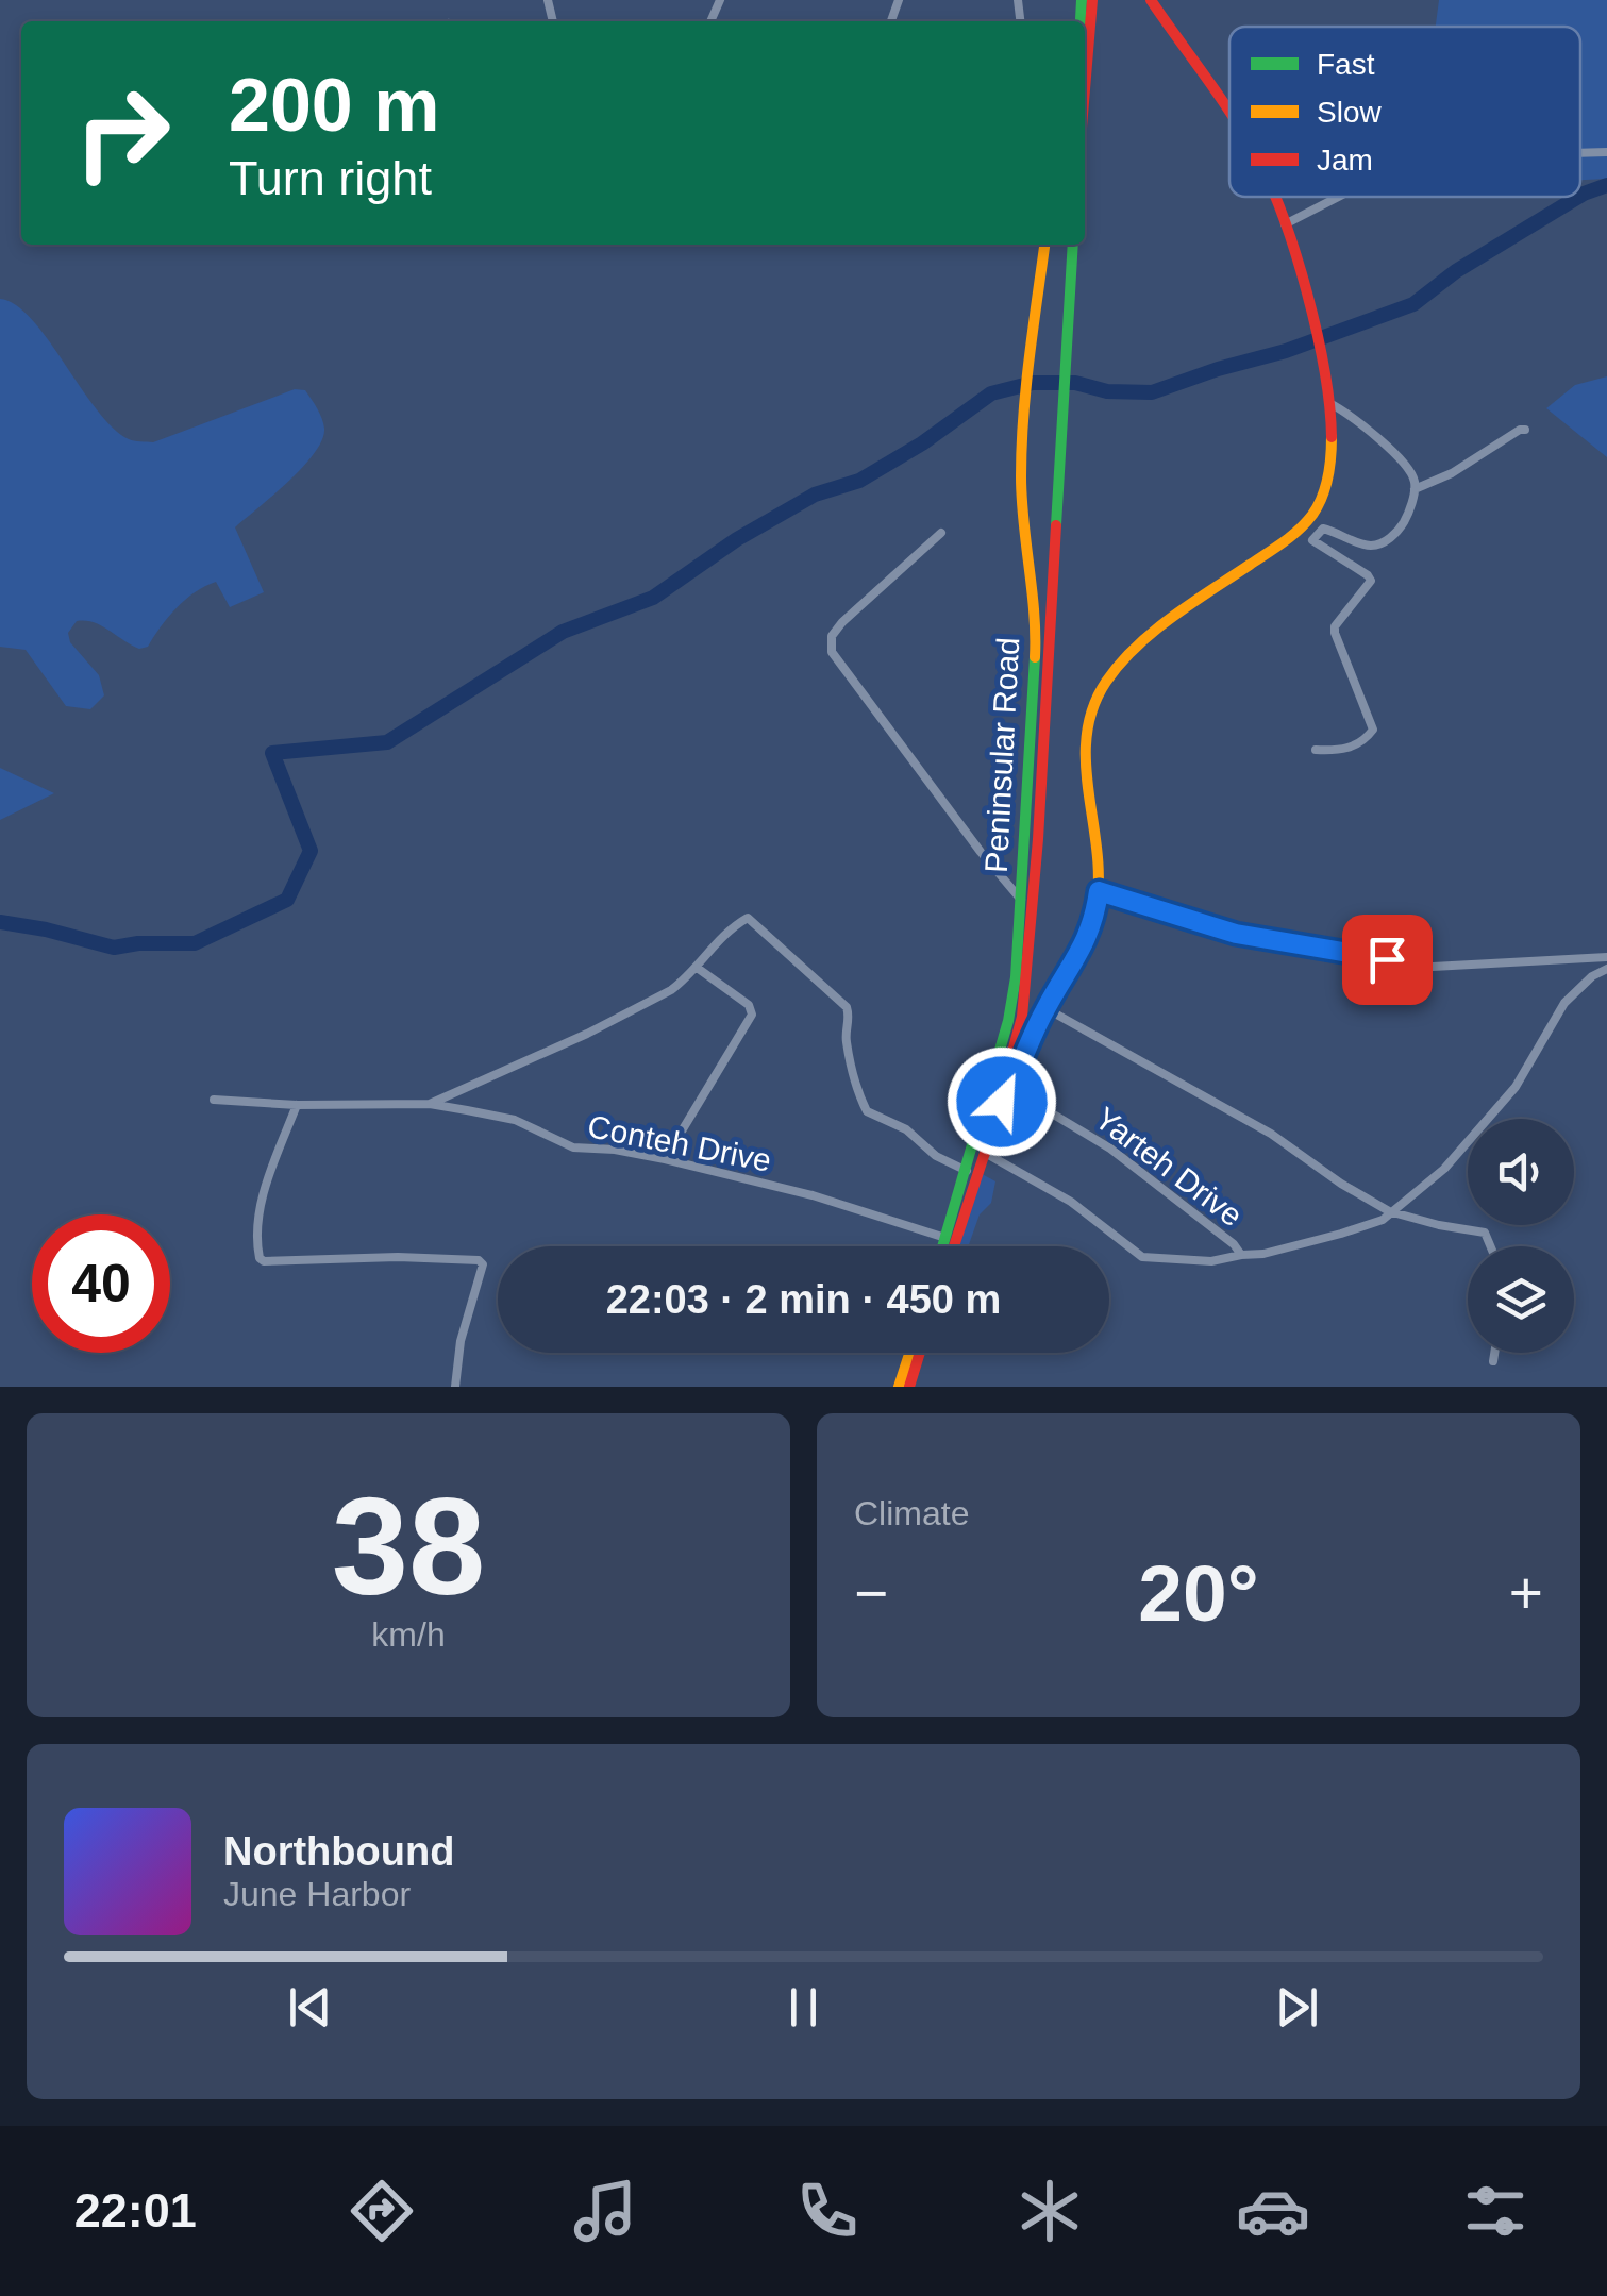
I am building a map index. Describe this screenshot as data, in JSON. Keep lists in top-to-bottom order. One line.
{"streets":{"main road":["Peninsular Road"],"street":["Conteh Drive","Yarteh Drive"]},"crossings":[["Peninsular Road","Conteh Drive"]],"legend":["Fast","Slow","Jam"],"page":{"turn":["200 m","Turn right"],"limit":"40","trip":"22:03 · 2 min · 450 m","tile":[["38","km/h"],"Climate"],"heat":["−","20°","+"],"song":["Northbound","June Harbor"],"tabs":"22:01"}}
